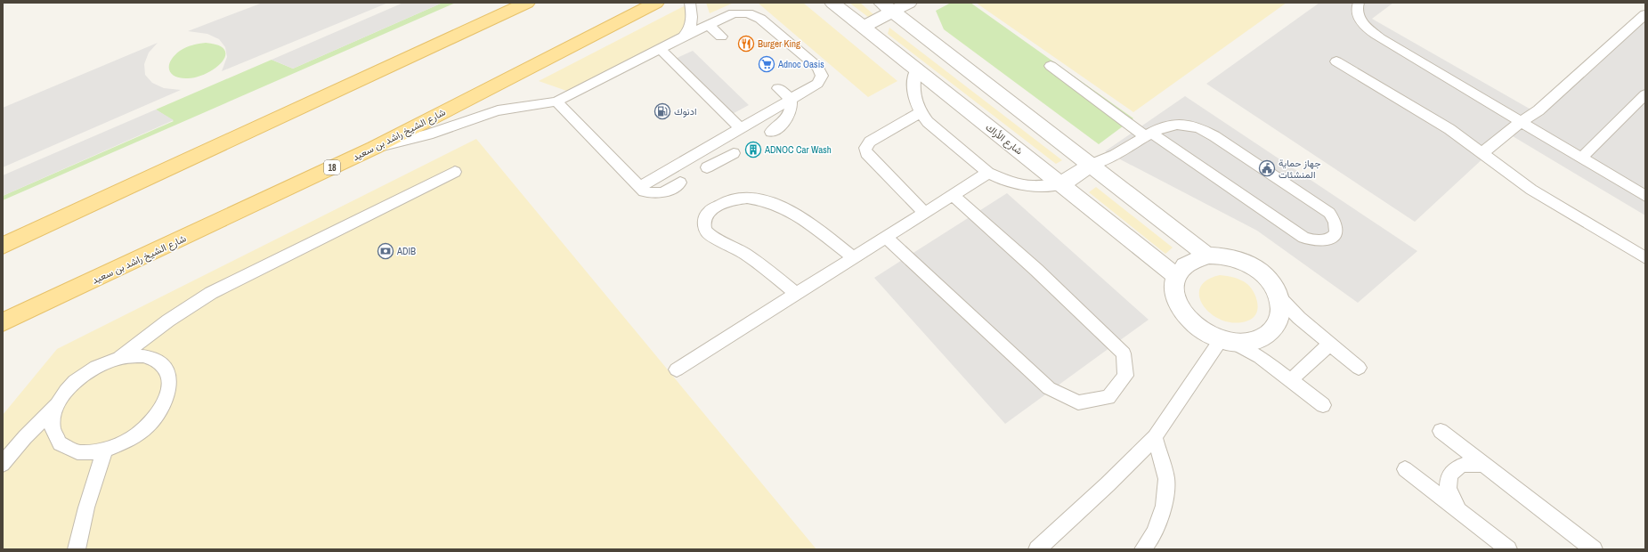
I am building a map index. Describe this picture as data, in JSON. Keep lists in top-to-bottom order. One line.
{"streets":{"main road":["شارع الشيخ راشد بن سعيد","18"],"street":["شارع الأراك"]},"places":{"restaurant":["Burger King"],"supermarket":["Adnoc Oasis"],"fuel station":["ادنوك"],"building":["ADNOC Car Wash"],"public building":["جهاز حماية المنشئات"],"bank":["ADIB"]}}
